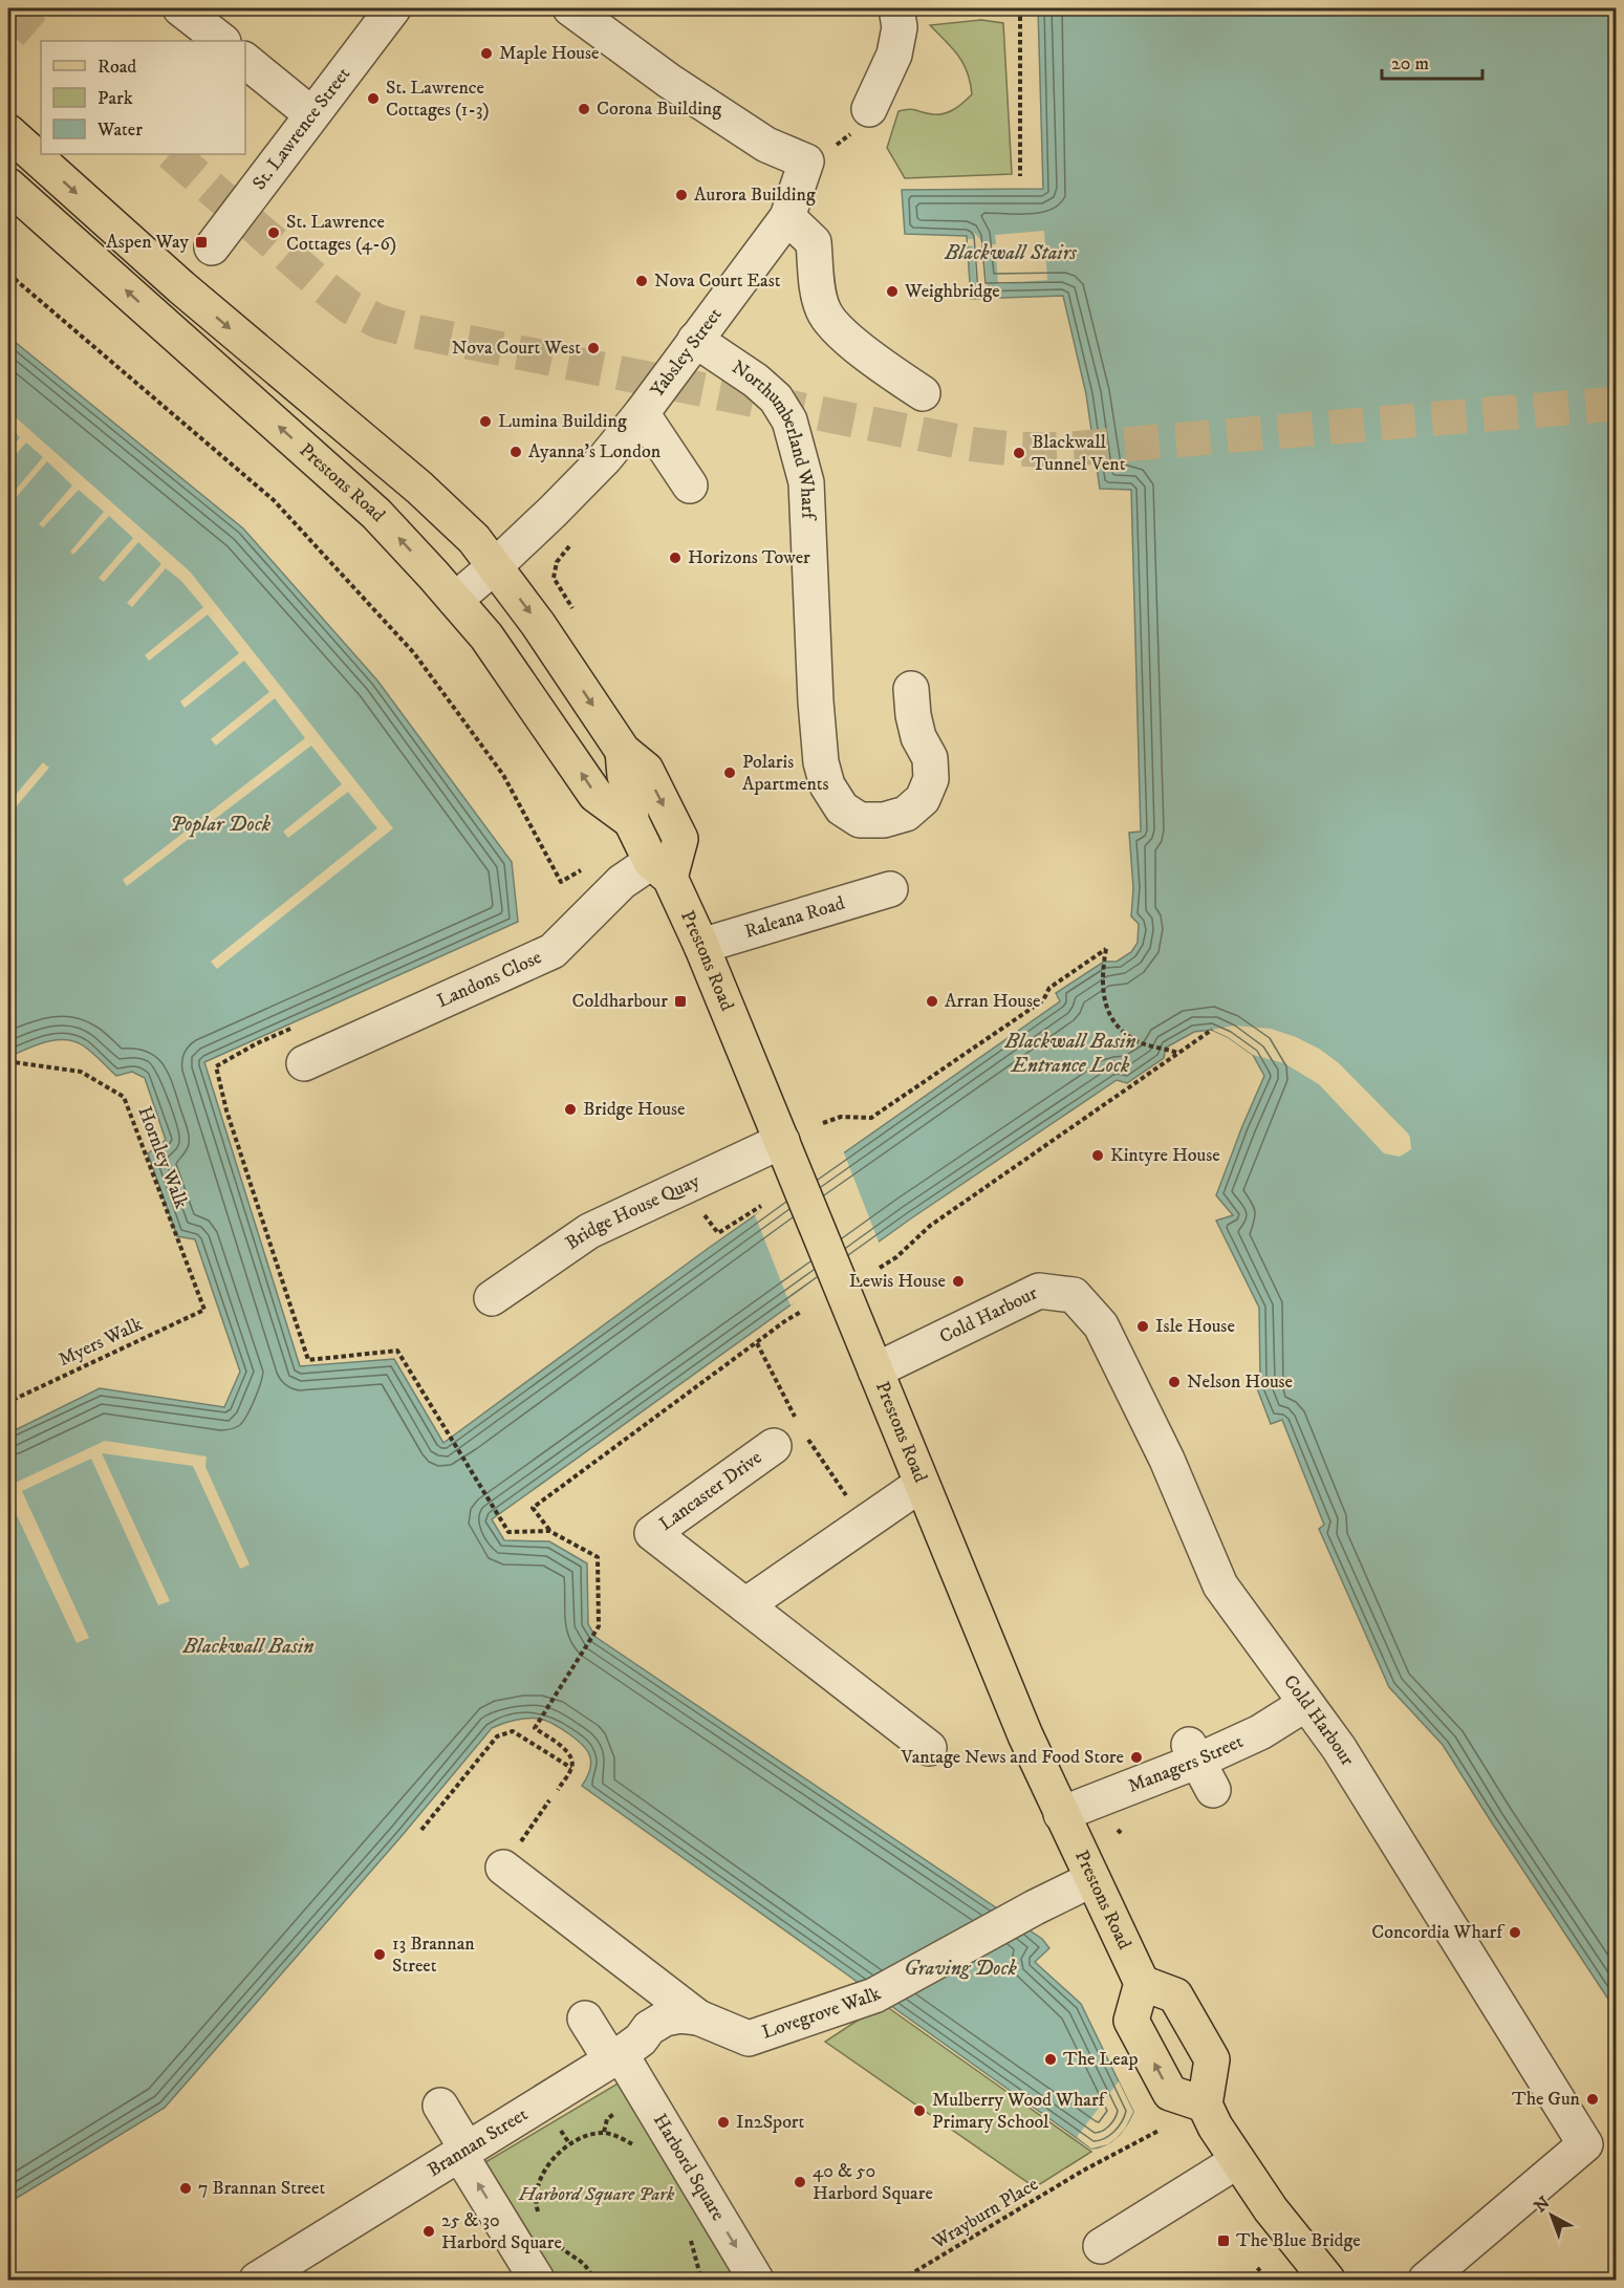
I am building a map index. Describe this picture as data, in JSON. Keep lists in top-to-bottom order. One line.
{"streets":{"main road":["Prestons Road"],"street":["St. Lawrence Street","Yabsley Street","Northumberland Wharf","Raleana Road","Landons Close","Bridge House Quay","Cold Harbour","Lancaster Drive","Managers Street","Lovegrove Walk","Brannan Street","Harbord Square"],"path":["Hornley Walk","Myers Walk","Wrayburn Place"]},"crossings":[["Yabsley Street","Northumberland Wharf"],["Yabsley Street","Prestons Road"],["Prestons Road","Raleana Road"],["Prestons Road","Landons Close"],["Prestons Road","Bridge House Quay"],["Prestons Road","Cold Harbour"],["Prestons Road","Managers Street"],["Prestons Road","Lovegrove Walk"],["Hornley Walk","Myers Walk"],["Cold Harbour","Managers Street"],["Lovegrove Walk","Brannan Street"],["Brannan Street","Harbord Square"]],"water":["Blackwall Stairs","Poplar Dock","Blackwall Basin Entrance Lock","Blackwall Basin","Graving Dock"],"parks":["Harbord Square Park"],"places":{"other":["Maple House","St. Lawrence Cottages (1-3)","Corona Building","Aurora Building","St. Lawrence Cottages (4-6)","Nova Court East","Weighbridge","Nova Court West","Lumina Building","Ayanna's London","Blackwall Tunnel Vent","Horizons Tower","Polaris Apartments","Arran House","Bridge House","Kintyre House","Lewis House","Isle House","Nelson House","Vantage News and Food Store","Concordia Wharf","13 Brannan Street","The Leap","The Gun","Mulberry Wood Wharf Primary School","In2Sport","40 & 50 Harbord Square","7 Brannan Street","25 & 30 Harbord Square"],"transit":["Aspen Way","Coldharbour","The Blue Bridge"]},"legend":["Road","Park","Water"],"scale_bar":"20 m","north":"top left"}
